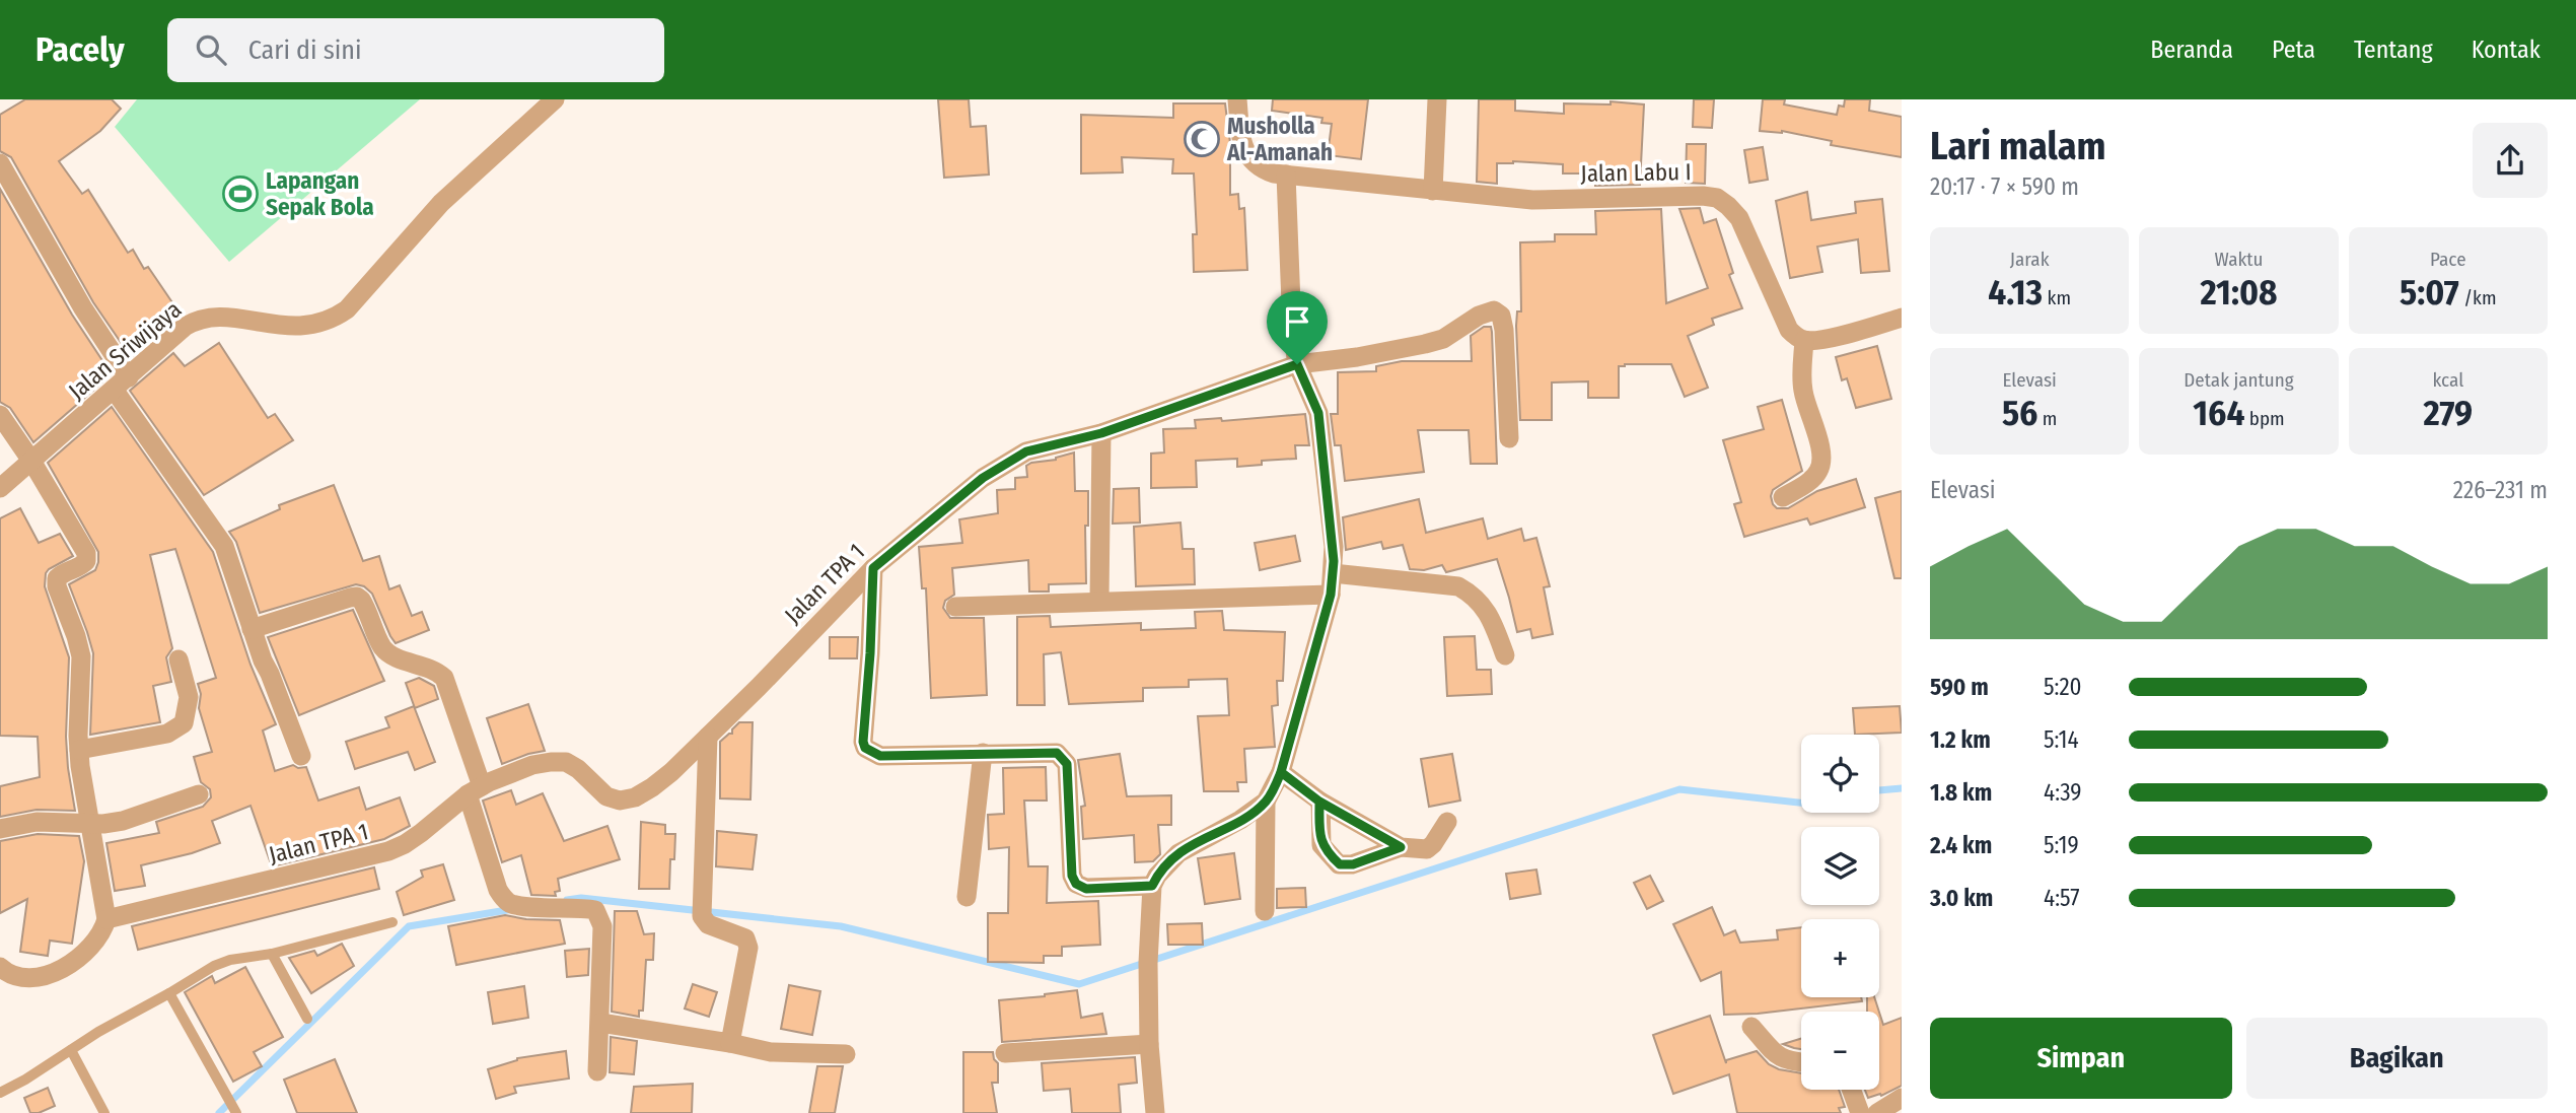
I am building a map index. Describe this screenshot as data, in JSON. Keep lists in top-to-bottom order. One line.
{"streets":{"street":["Jalan Labu I","Jalan Sriwijaya","Jalan TPA 1"]},"places":{"mosque":["Musholla Al-Amanah"],"sports":["Lapangan Sepak Bola"]},"page":{"header":"Pacely","search":"Cari di sini","nav":["Beranda","Peta","Tentang","Kontak"],"heading":["Lari malam","20:17 · 7 × 590 m"],"stats":[["Jarak","4.13 km"],["Waktu","21:08"],["Pace","5:07 /km"],["Elevasi","56 m"],["Detak jantung","164 bpm"],["kcal","279"]],"chart":["Elevasi","226–231 m"],"list":[{"name":"590 m","note":"5:20"},{"name":"1.2 km","note":"5:14"},{"name":"1.8 km","note":"4:39"},{"name":"2.4 km","note":"5:19"},{"name":"3.0 km","note":"4:57"}],"map_buttons":["+","−"],"buttons":["Simpan","Bagikan"]}}
